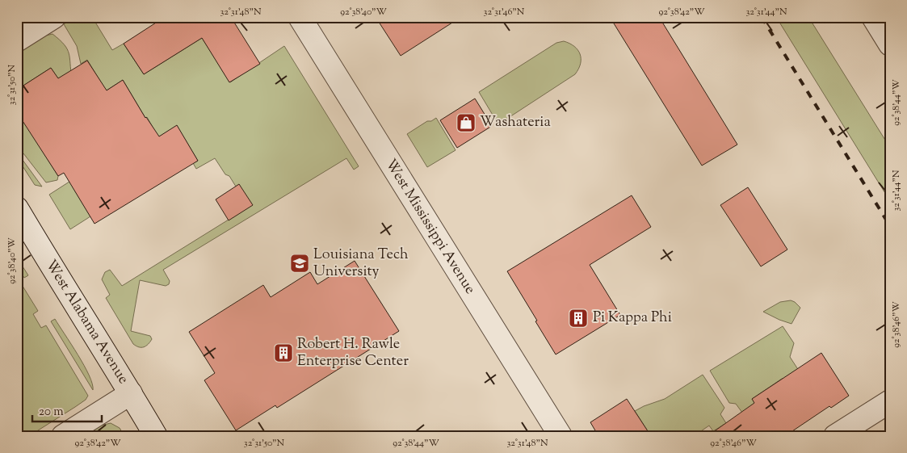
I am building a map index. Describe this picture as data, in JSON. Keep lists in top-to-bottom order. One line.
{"streets":{"street":["West Mississippi Avenue","West Alabama Avenue"]},"places":{"shop":["Washateria"],"school or university":["Louisiana Tech University"],"building":["Pi Kappa Phi","Robert H. Rawle Enterprise Center"]},"scale_bar":"20 m","coordinates":["32°31'48\"N","92°38'40\"W","32°31'46\"N","92°38'42\"W","32°31'44\"N","32°31'50\"N","92°38'44\"W","92°38'46\"W"]}
